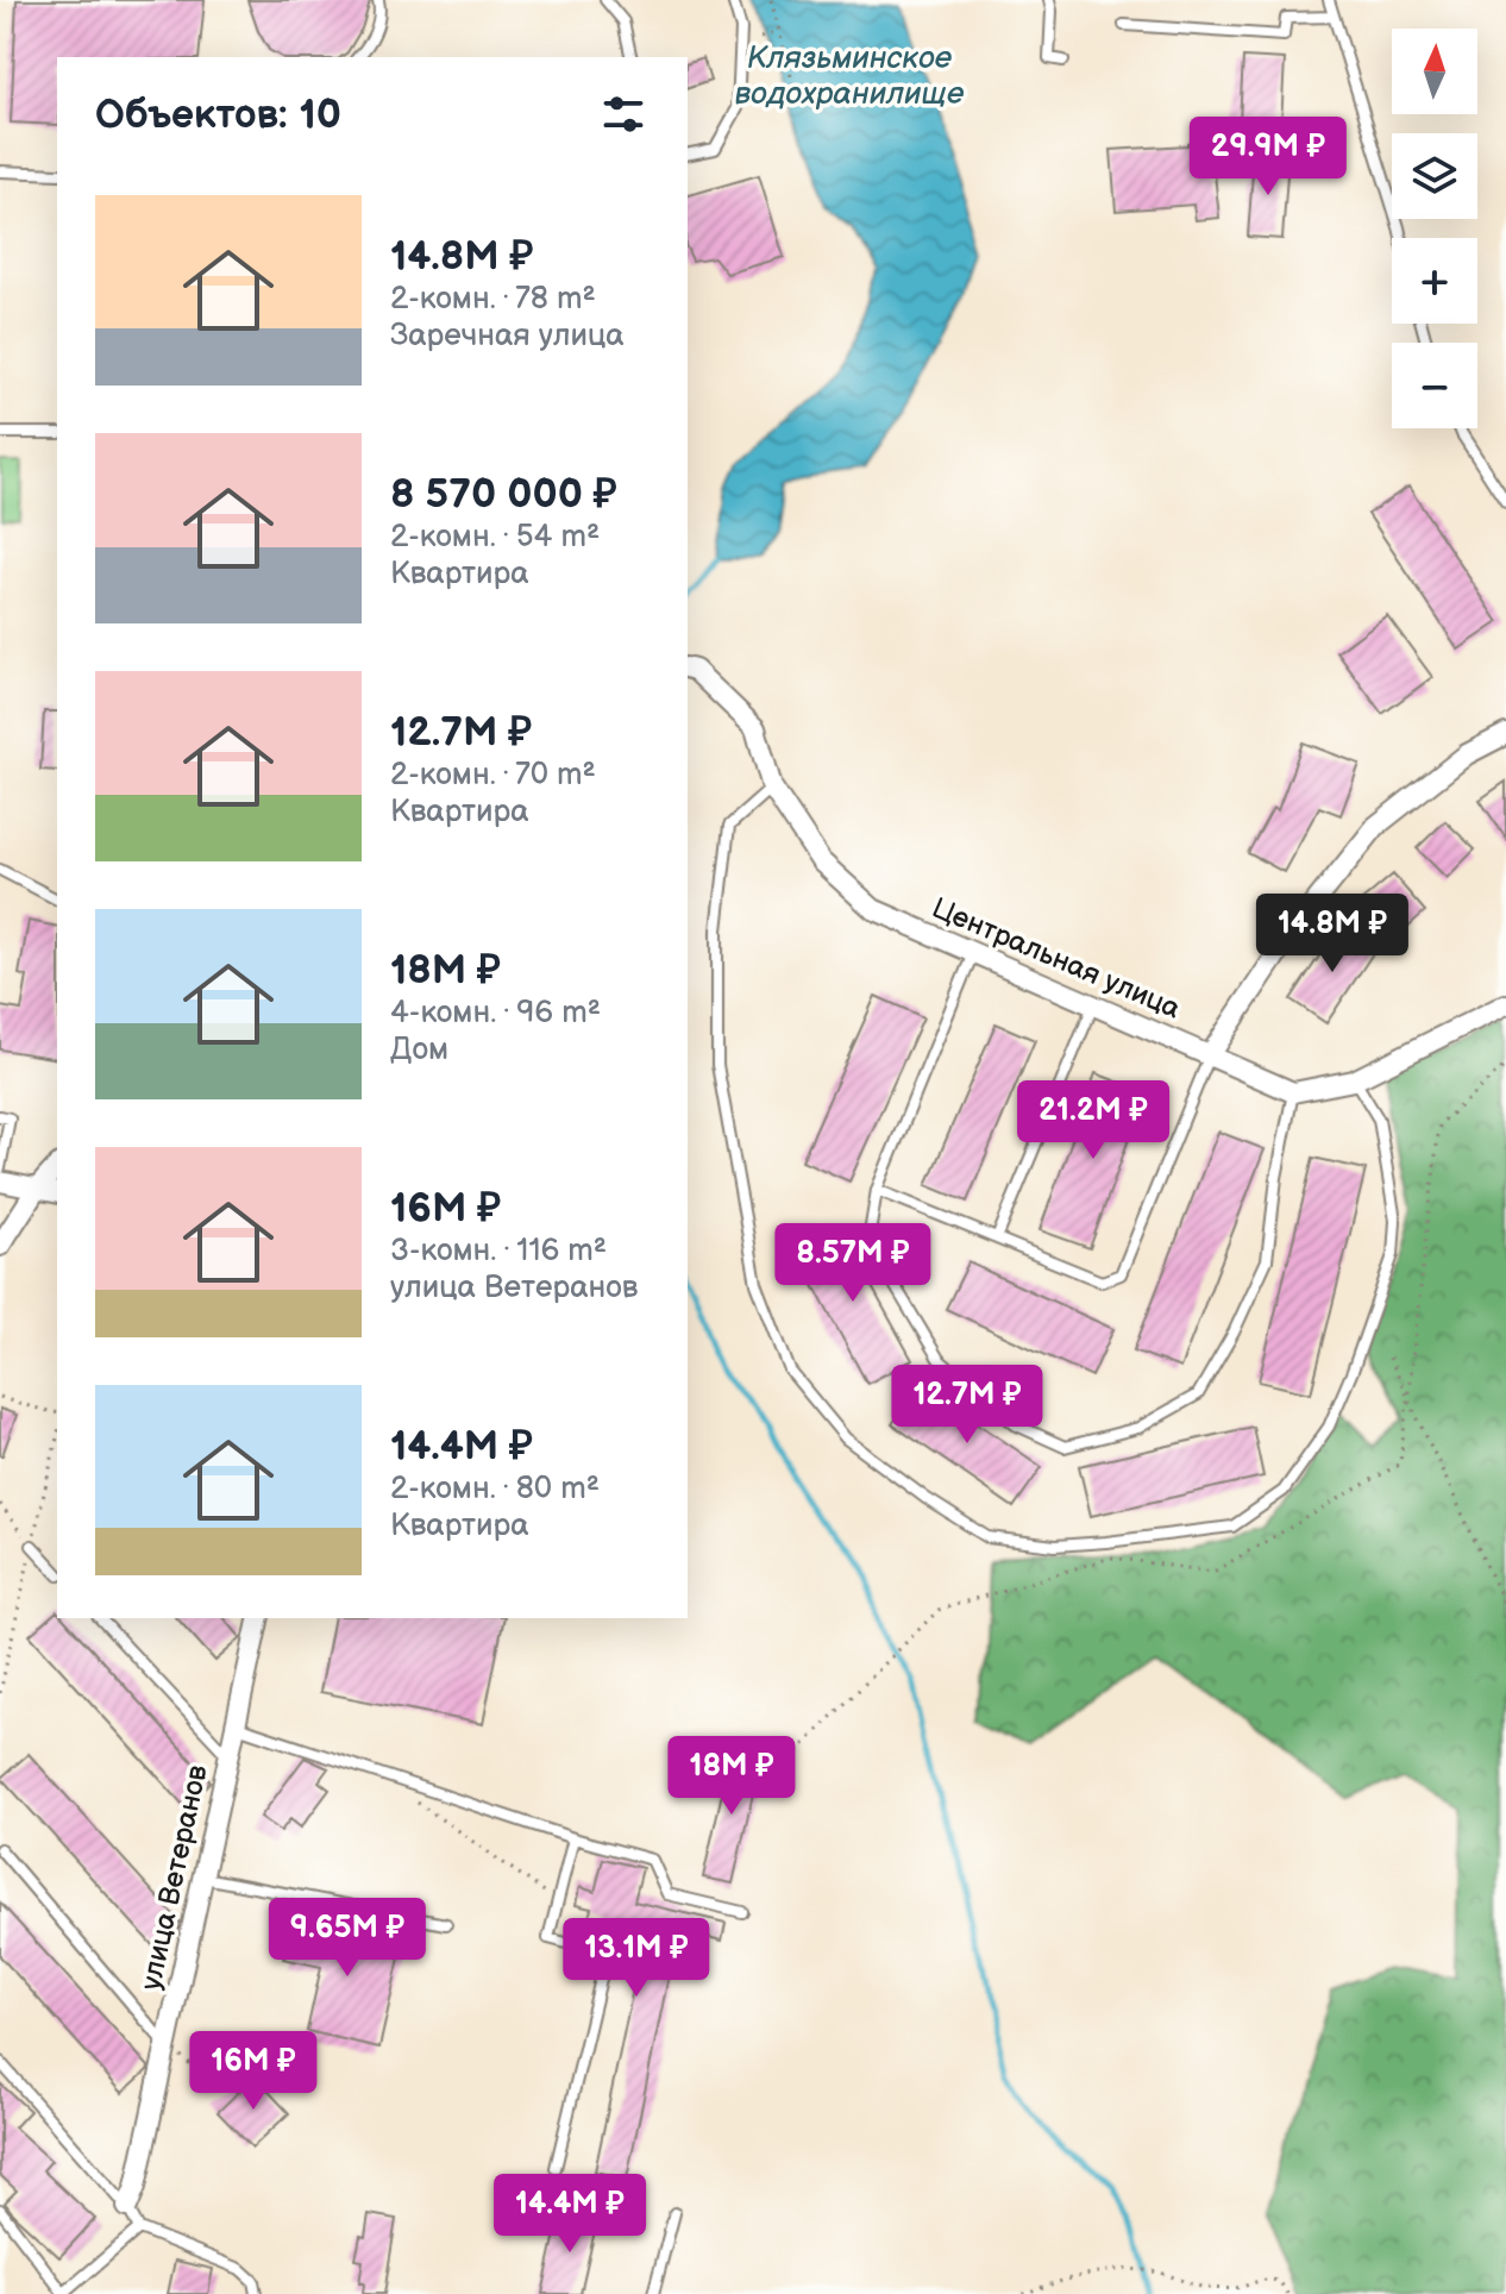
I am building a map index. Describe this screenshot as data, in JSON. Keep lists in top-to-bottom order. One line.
{"streets":{"street":["Центральная улица","улица Ветеранов"]},"water":["Клязьминское водохранилище"],"north":"top","page":{"map_buttons":["+","−"],"heading":"Объектов: 10","price":["29.9M ₽","14.8M ₽","21.2M ₽","8.57M ₽","12.7M ₽","18M ₽","9.65M ₽","13.1M ₽","16M ₽","14.4M ₽"],"list":[{"name":"14.8M ₽","note":"2-комн. · 78 m² · Заречная улица"},{"name":"8 570 000 ₽","note":"2-комн. · 54 m² · Квартира"},{"name":"12.7M ₽","note":"2-комн. · 70 m² · Квартира"},{"name":"18M ₽","note":"4-комн. · 96 m² · Дом"},{"name":"16M ₽","note":"3-комн. · 116 m² · улица Ветеранов"},{"name":"14.4M ₽","note":"2-комн. · 80 m² · Квартира"}]}}
